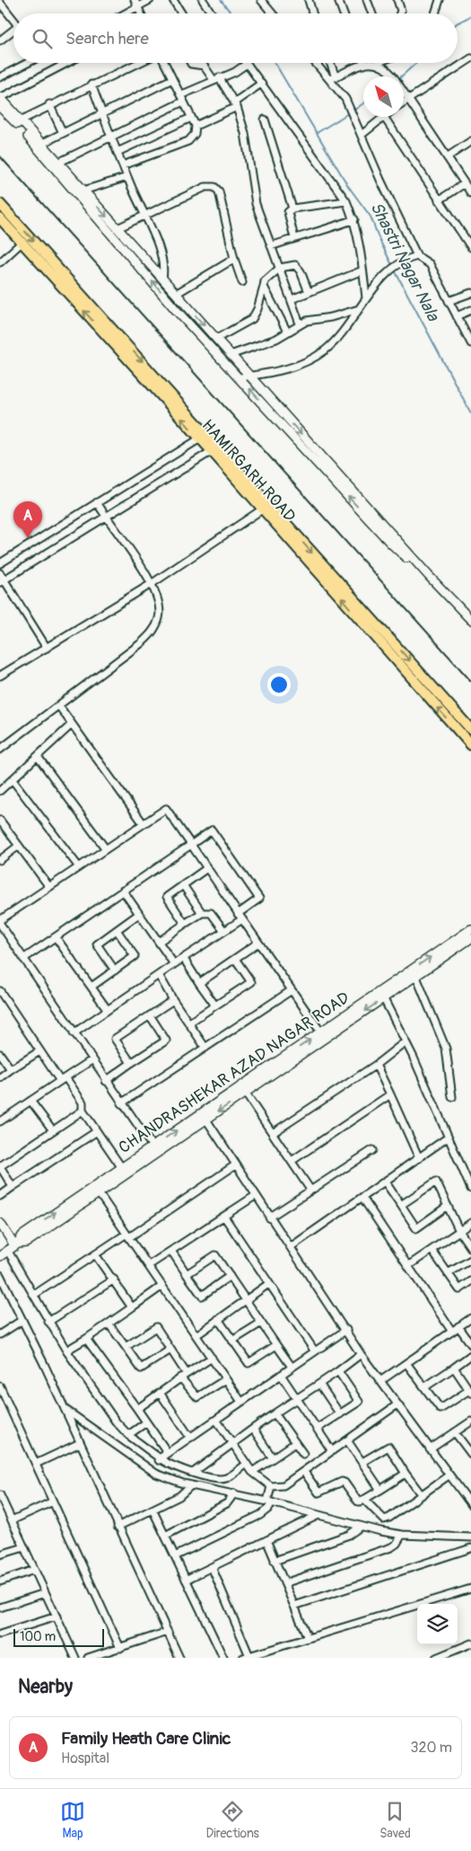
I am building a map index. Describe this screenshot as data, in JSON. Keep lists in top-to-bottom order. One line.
{"streets":{"main road":["HAMIRGARH ROAD"],"street":["CHANDRASHEKAR AZAD NAGAR ROAD"]},"water":["Shastri Nagar Nala"],"scale_bar":"100 m","north":"top left","page":{"search":"Search here","pins":"A","scale":"100 m","heading":"Nearby","list":[{"mark":"A","name":"Family Heath Care Clinic","note":"Hospital","value":"320 m"}],"nav":["Map","Directions","Saved"]}}
